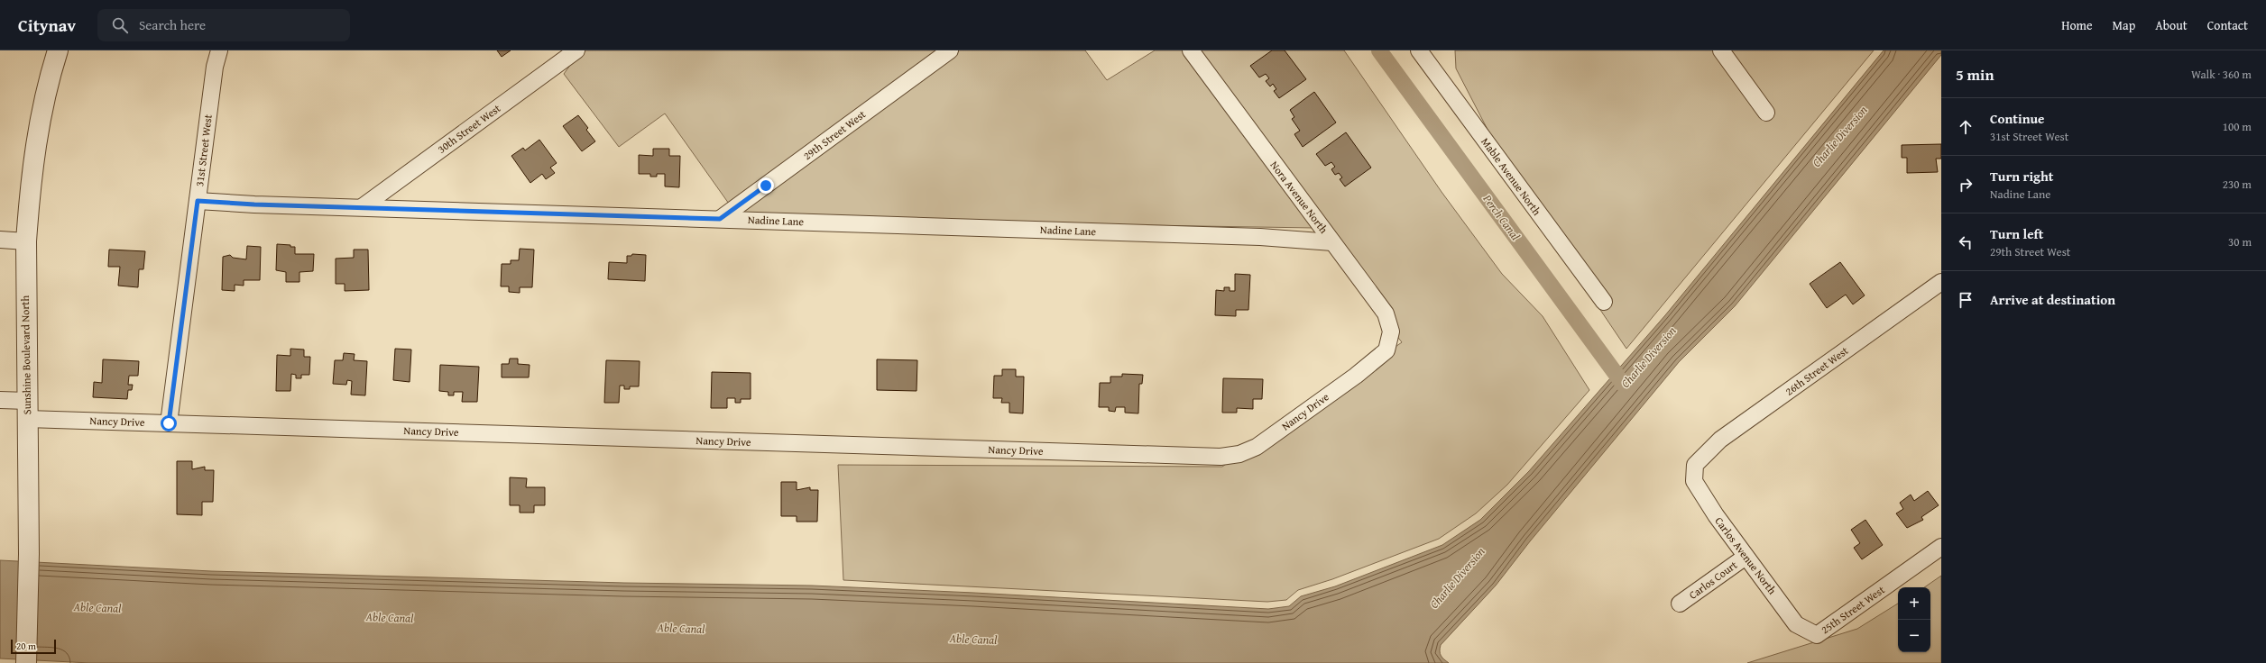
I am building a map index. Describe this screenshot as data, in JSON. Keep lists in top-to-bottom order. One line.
{"streets":{"street":["30th Street West","29th Street West","31st Street West","Mable Avenue North","Nora Avenue North","Nadine Lane","Sunshine Boulevard North","26th Street West","Nancy Drive","Carlos Avenue North","Carlos Court","25th Street West"]},"crossings":[["30th Street West","Nadine Lane"],["29th Street West","Nadine Lane"],["31st Street West","Nadine Lane"],["31st Street West","Nancy Drive"],["Nora Avenue North","Nadine Lane"],["Nora Avenue North","Nancy Drive"],["Sunshine Boulevard North","Nancy Drive"],["26th Street West","Carlos Avenue North"],["Carlos Avenue North","Carlos Court"],["Carlos Avenue North","25th Street West"]],"water":["Charlie Diversion","Perch Canal","Able Canal"],"scale_bar":"20 m","page":{"header":"Citynav","search":"Search here","nav":["Home","Map","About","Contact"],"heading":["5 min","Walk · 360 m"],"list":[["Continue","31st Street West","100 m"],["Turn right","Nadine Lane","230 m"],["Turn left","29th Street West","30 m"],"Arrive at destination"],"map_buttons":["+","−"],"scale":"20 m"}}
